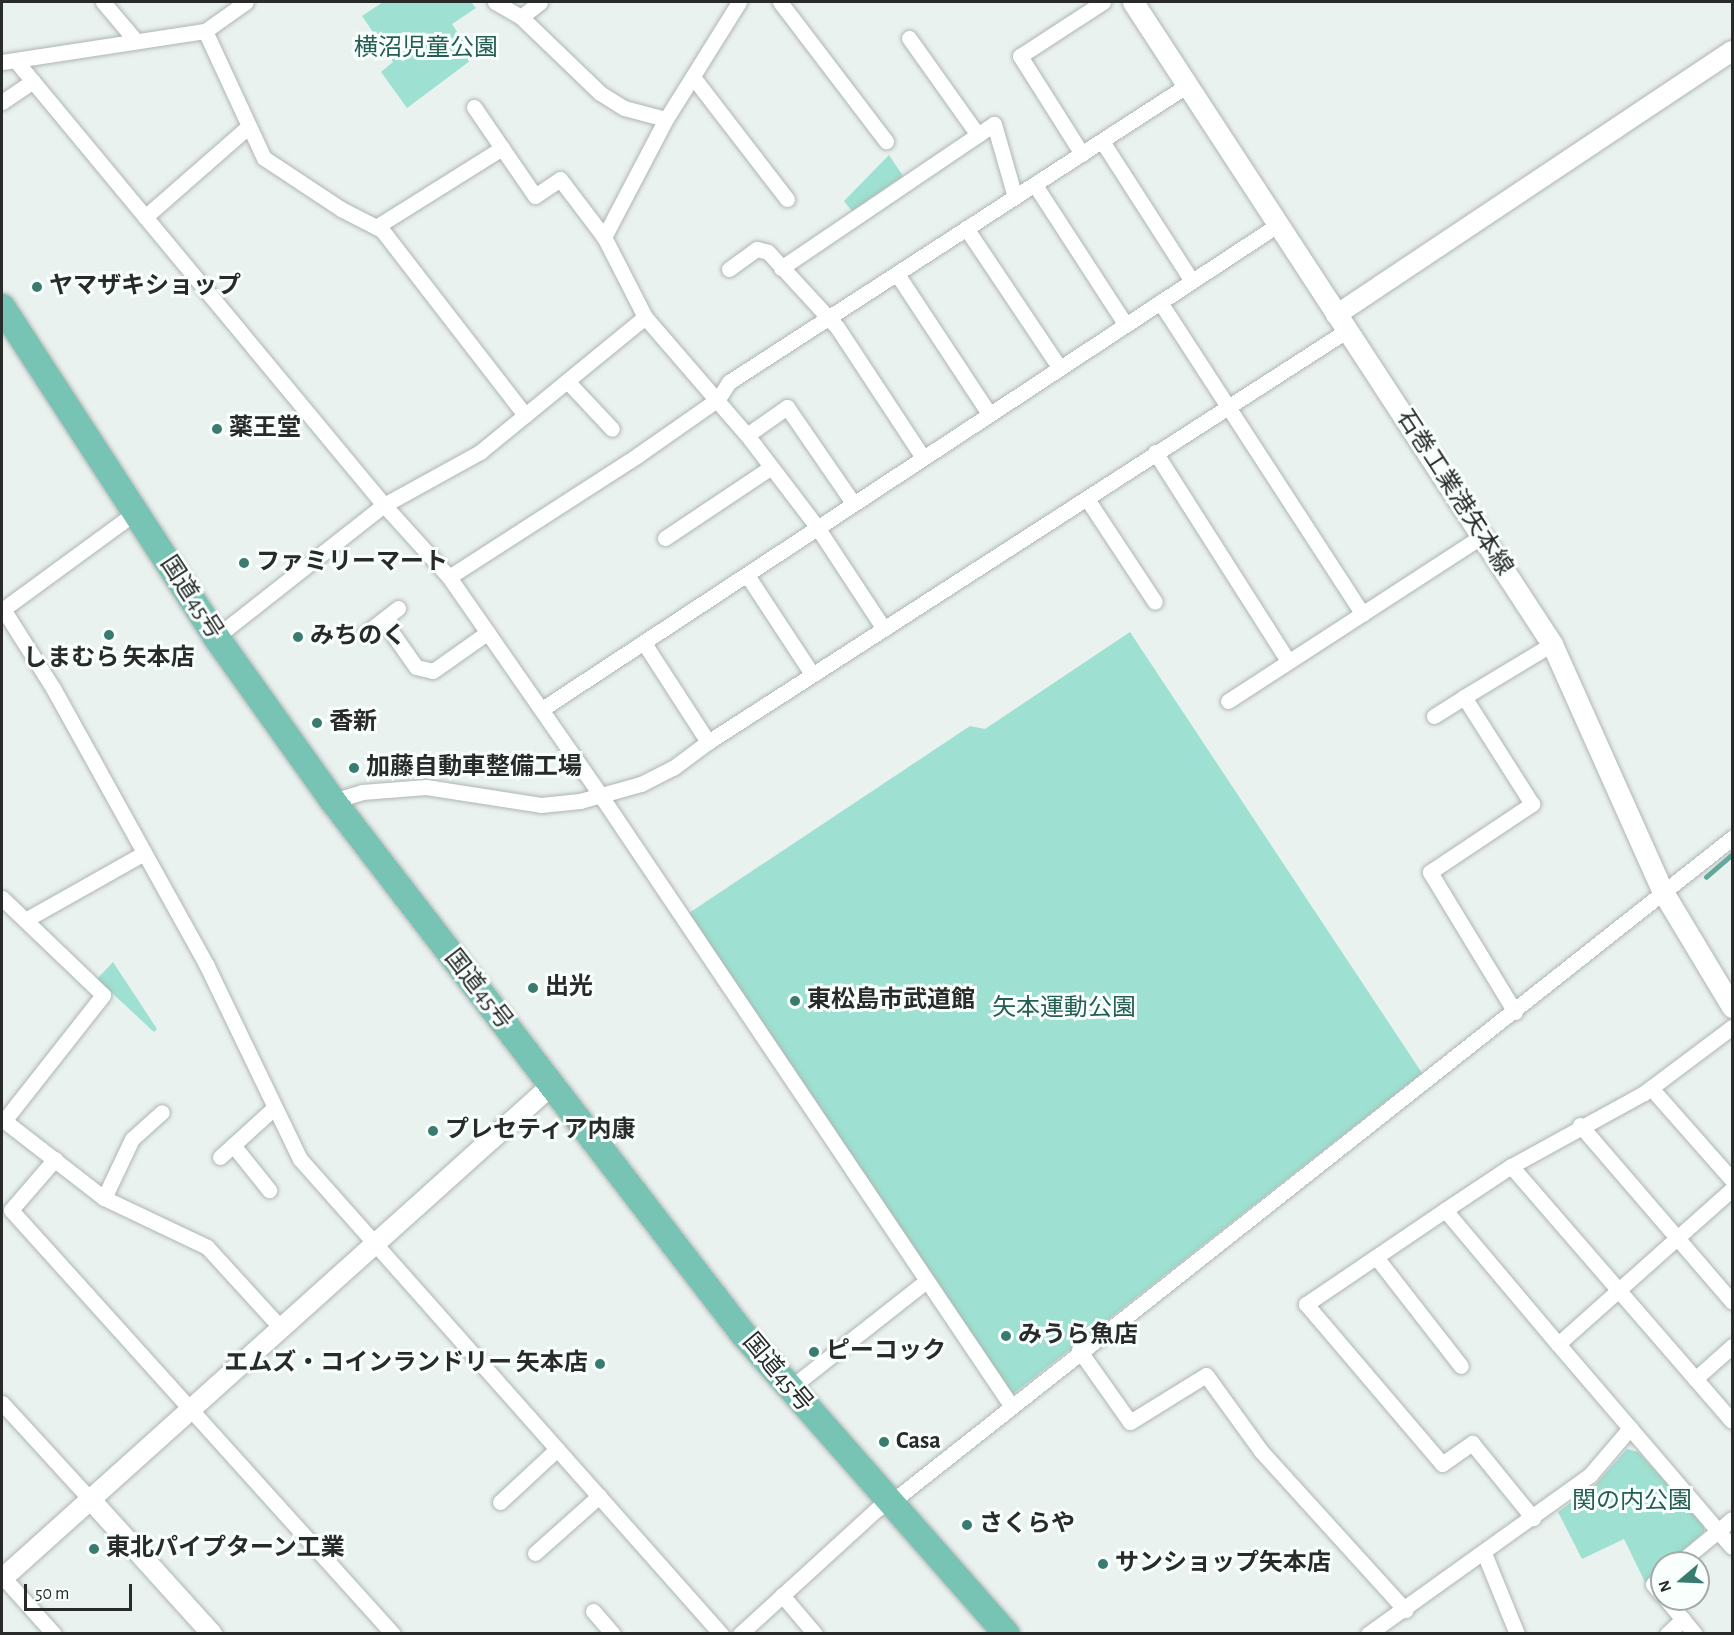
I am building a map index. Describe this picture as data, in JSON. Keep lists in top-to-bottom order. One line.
{"streets":{"highway":["国道45号"],"main road":["石巻工業港矢本線"]},"parks":["横沼児童公園","矢本運動公園","関の内公園"],"places":["ヤマザキショップ","薬王堂","ファミリーマート","しまむら 矢本店","みちのく","香新","加藤自動車整備工場","出光","東松島市武道館","プレセティア内康","みうら魚店","ピーコック","エムズ・コインランドリー 矢本店","Casa","さくらや","東北パイプターン工業","サンショップ矢本店"],"scale_bar":"50 m","north":"left"}
